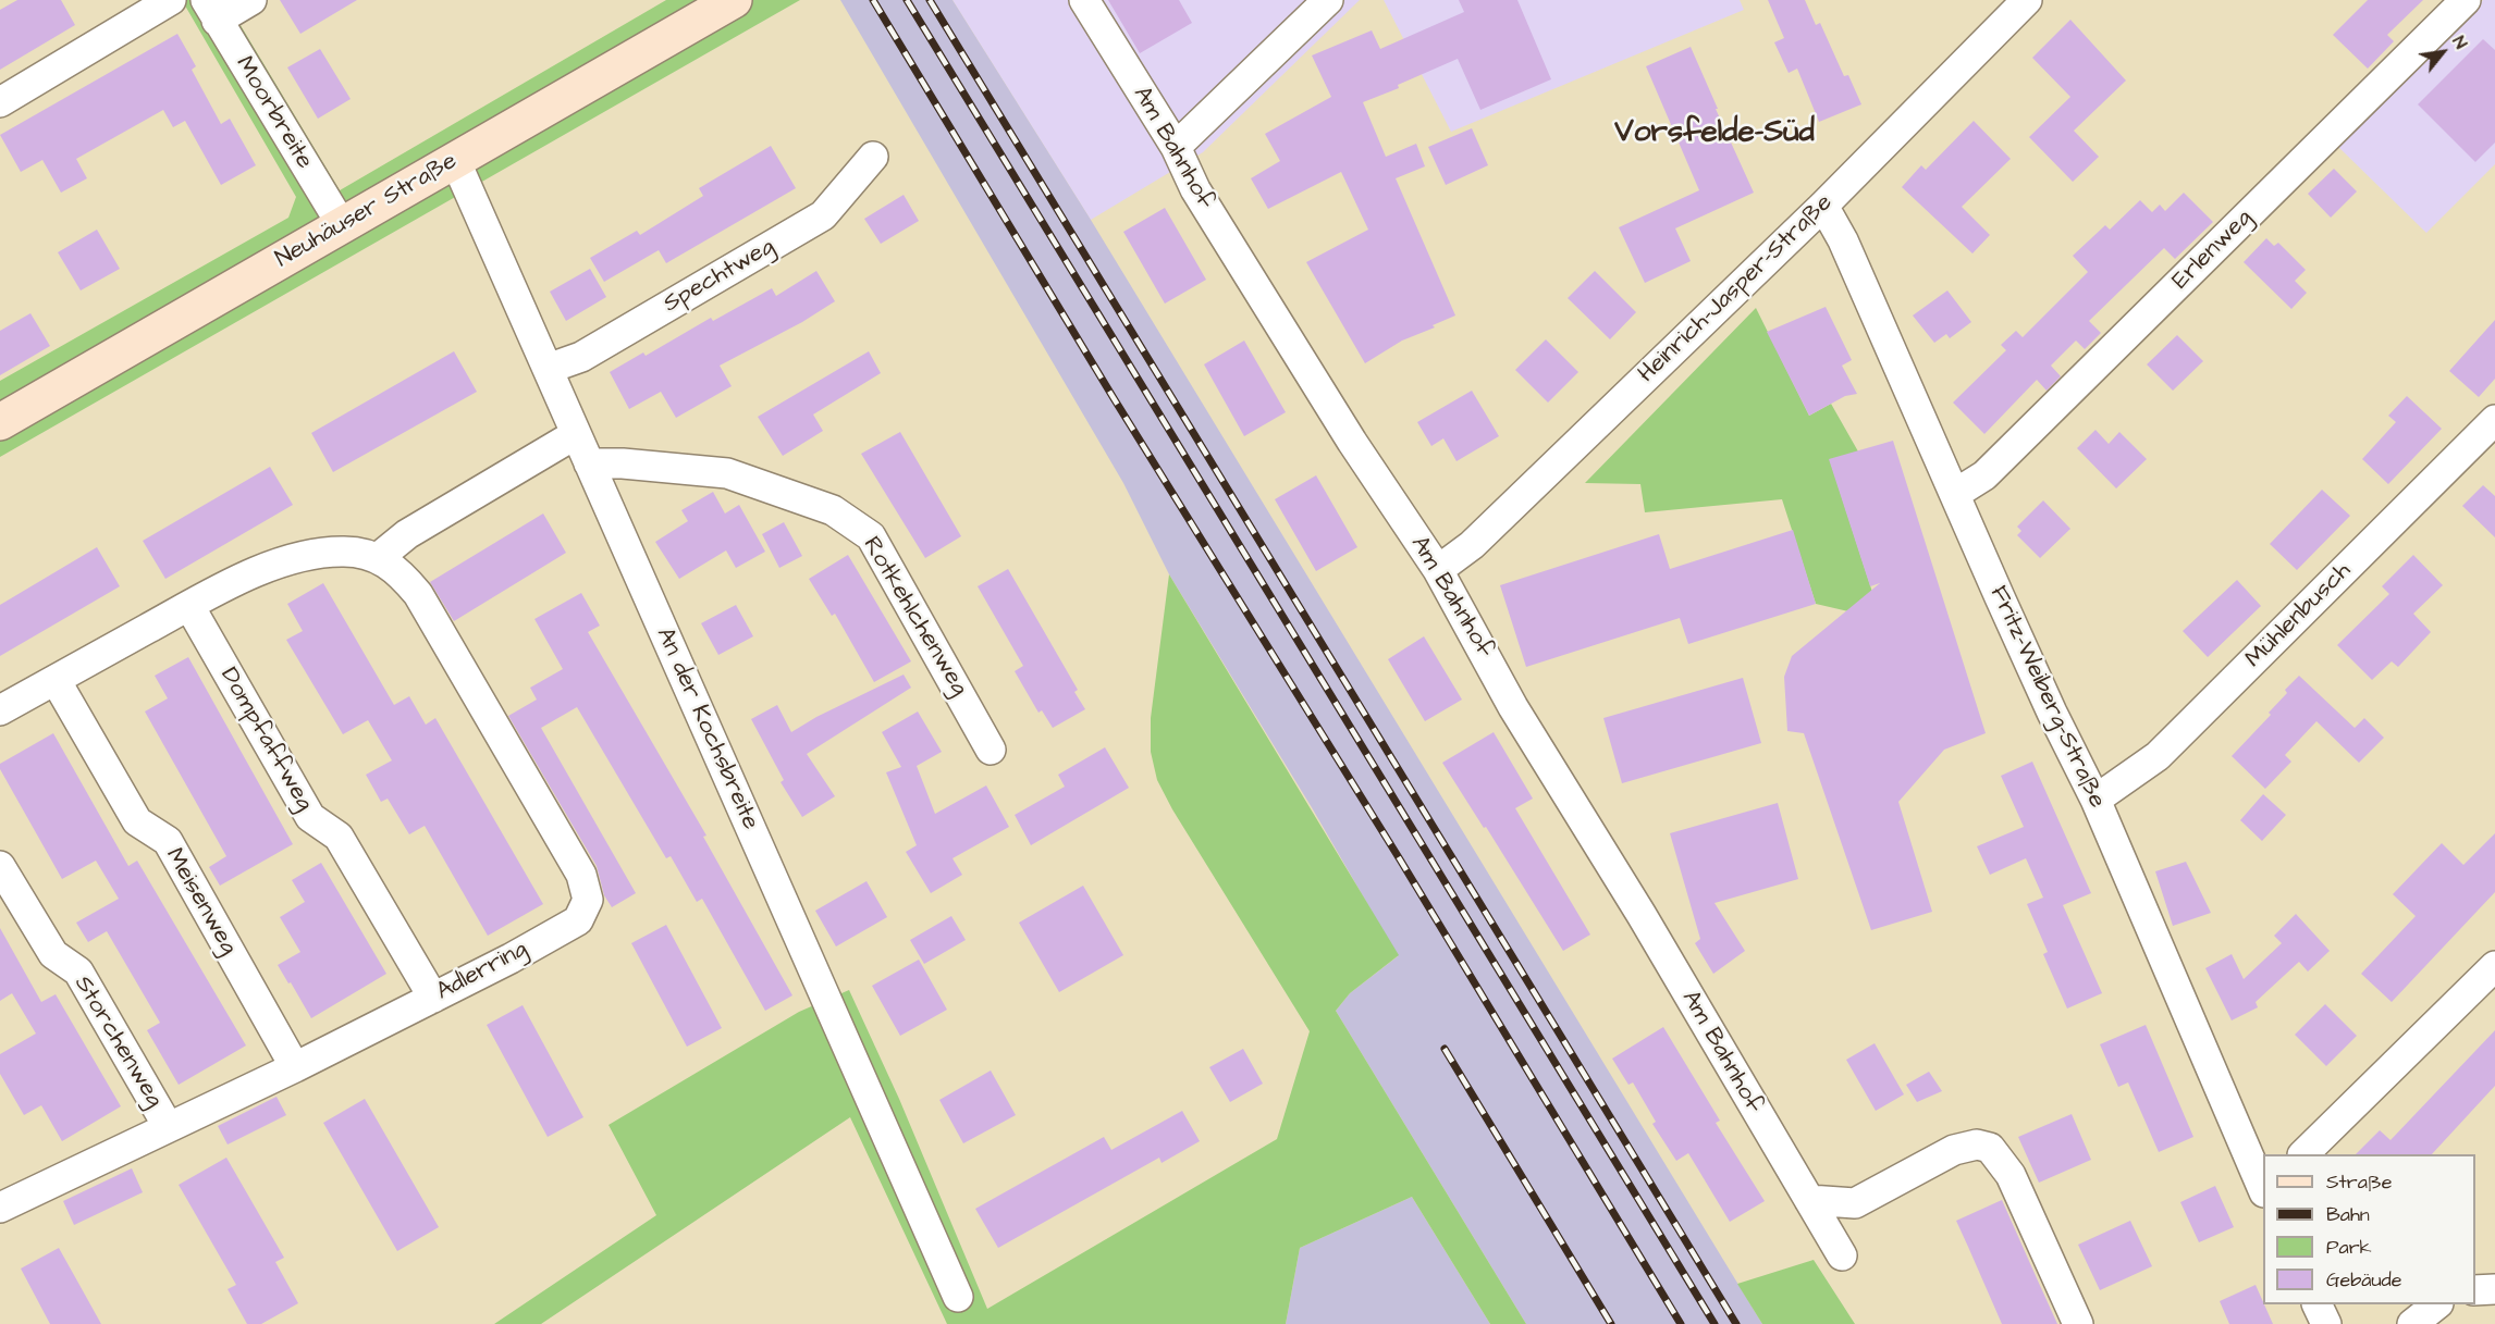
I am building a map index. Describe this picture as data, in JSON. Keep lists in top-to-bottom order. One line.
{"streets":{"main road":["Neuhäuser Straße"],"street":["Moorbreite","Am Bahnhof","Erlenweg","Spechtweg","Heinrich-Jasper-Straße","Mühlenbusch","Rotkehlchenweg","Fritz-Weiberg-Straße","An der Kochsbreite","Dompfaffweg","Meisenweg","Adlerring","Storchenweg"]},"crossings":[["Moorbreite","Neuhäuser Straße"],["Am Bahnhof","Heinrich-Jasper-Straße"],["Neuhäuser Straße","An der Kochsbreite"],["Erlenweg","Fritz-Weiberg-Straße"],["Spechtweg","An der Kochsbreite"],["Heinrich-Jasper-Straße","Fritz-Weiberg-Straße"],["Mühlenbusch","Fritz-Weiberg-Straße"],["Rotkehlchenweg","An der Kochsbreite"],["Dompfaffweg","Adlerring"],["Meisenweg","Adlerring"],["Adlerring","Storchenweg"]],"districts":["Vorsfelde-Süd"],"legend":["Straße","Bahn","Park","Gebäude"],"north":"top right"}
